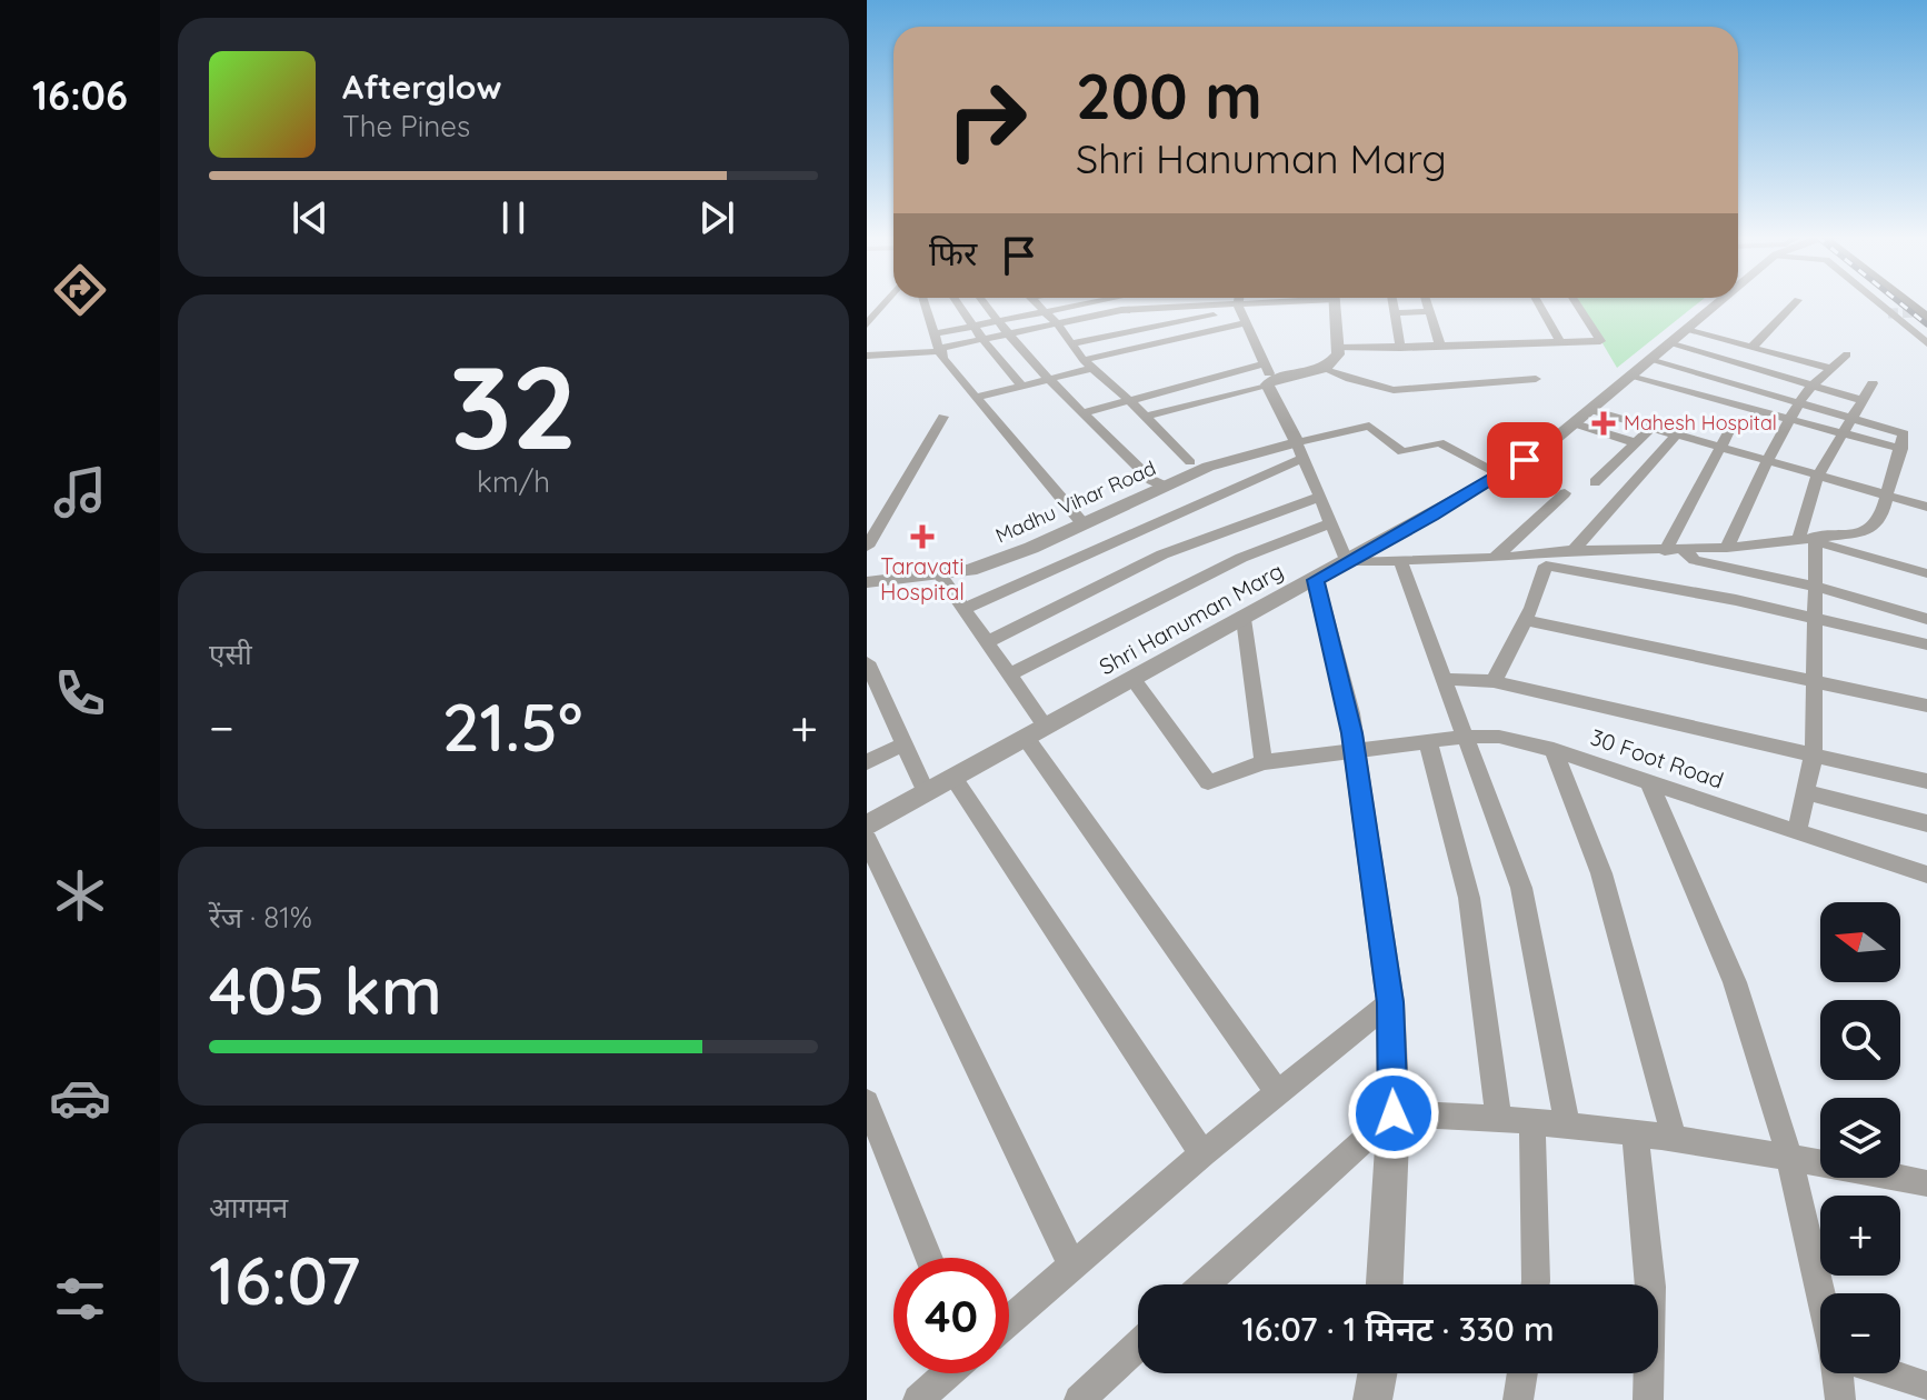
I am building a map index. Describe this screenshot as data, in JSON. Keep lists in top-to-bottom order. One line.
{"streets":{"street":["Madhu Vihar Road","Shri Hanuman Marg","30 Foot Road"]},"crossings":[["Shri Hanuman Marg","30 Foot Road"]],"places":{"health":["Mahesh Hospital","Taravati Hospital"]},"north":"left","page":{"tabs":"16:06","turn":["200 m","Shri Hanuman Marg"],"song":["Afterglow","The Pines"],"then":"फिर","tile":[["32","km/h"],"एसी",["रेंज · 81%","405 km"],["आगमन","16:07"]],"heat":["−","21.5°","+"],"map_buttons":["+","−"],"limit":"40","trip":"16:07 · 1 मिनट · 330 m"}}
